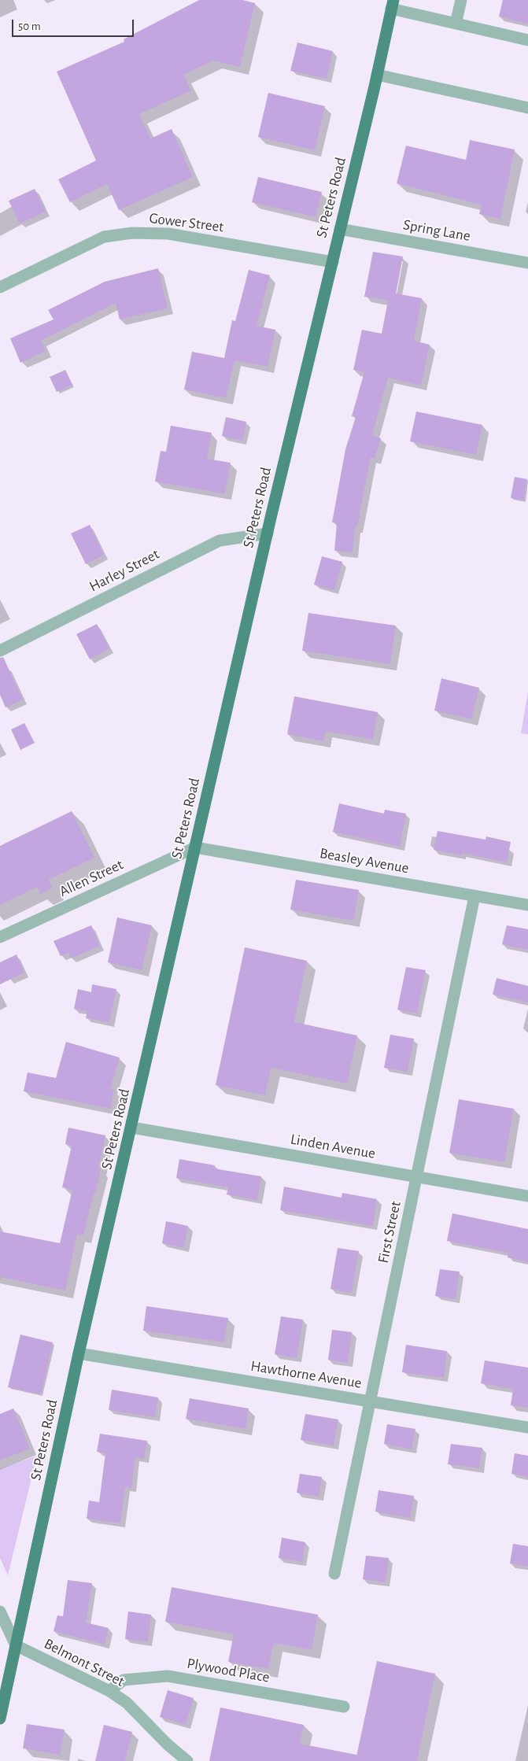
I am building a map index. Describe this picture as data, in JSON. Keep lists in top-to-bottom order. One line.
{"streets":{"main road":["St Peters Road"],"street":["Gower Street","Spring Lane","Harley Street","Beasley Avenue","Allen Street","Linden Avenue","First Street","Hawthorne Avenue","Belmont Street","Plywood Place"]},"crossings":[["St Peters Road","Gower Street"],["St Peters Road","Spring Lane"],["St Peters Road","Harley Street"],["St Peters Road","Beasley Avenue"],["St Peters Road","Allen Street"],["St Peters Road","Linden Avenue"],["St Peters Road","Hawthorne Avenue"],["St Peters Road","Belmont Street"],["Beasley Avenue","Allen Street"],["Beasley Avenue","First Street"],["Linden Avenue","First Street"],["First Street","Hawthorne Avenue"],["Belmont Street","Plywood Place"]],"scale_bar":"50 m"}
